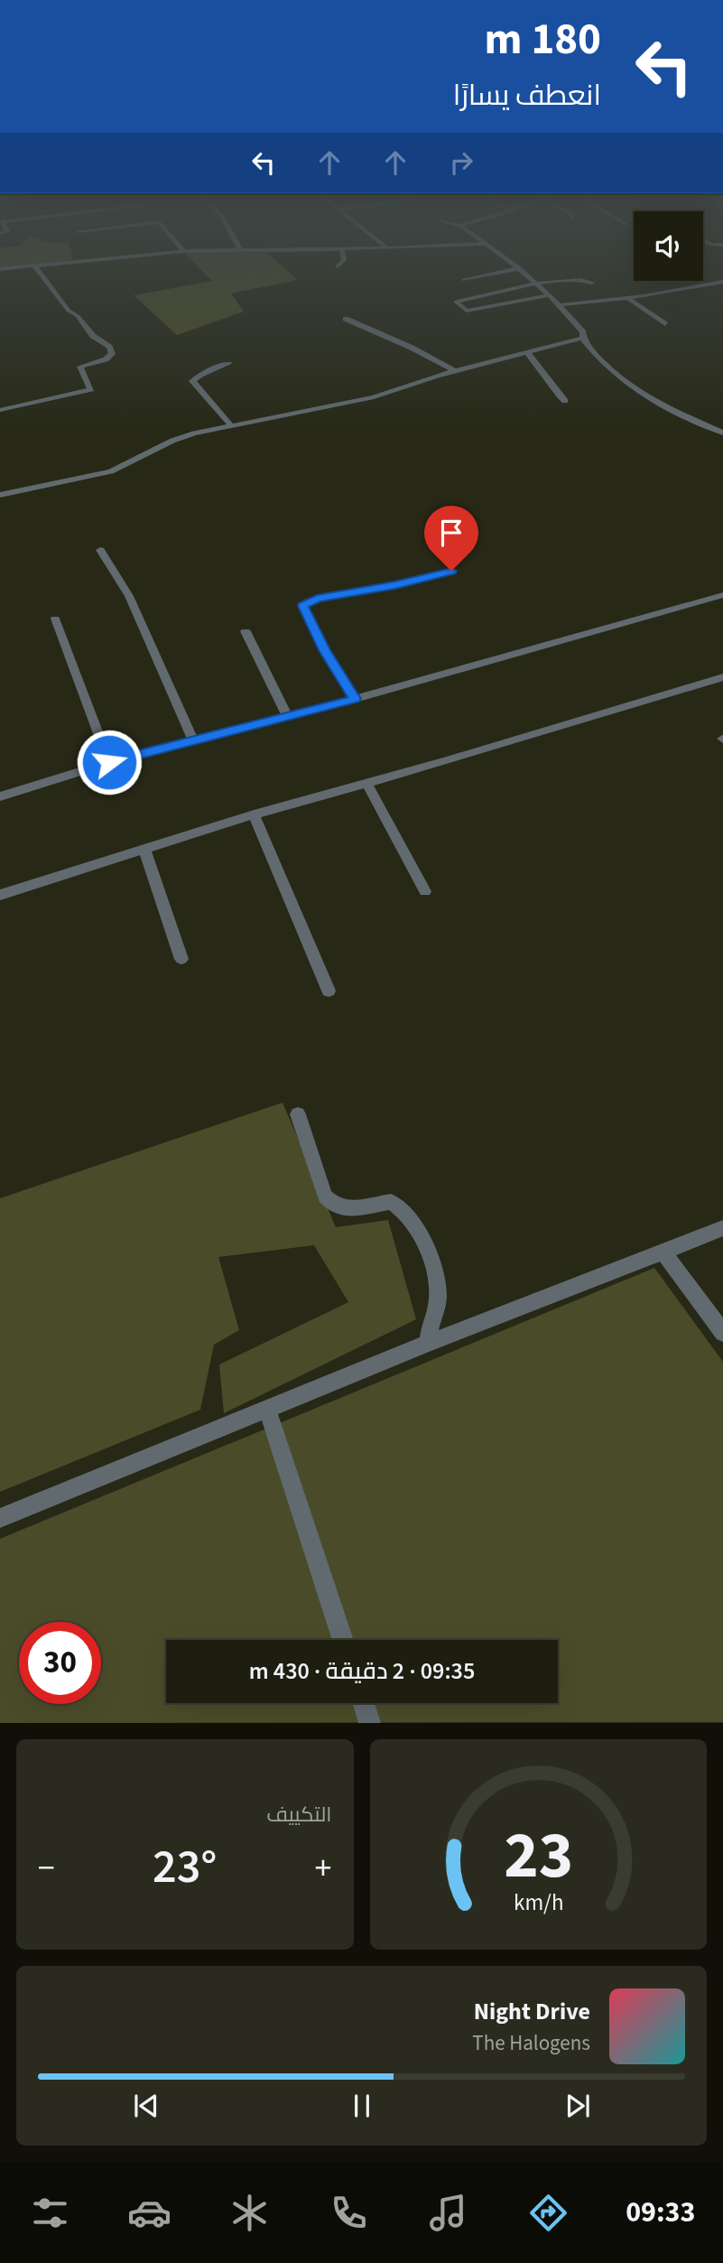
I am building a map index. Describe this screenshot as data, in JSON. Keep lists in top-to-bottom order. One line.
{"page":{"turn":["180 m","انعطف يسارًا"],"limit":"30","trip":"09:35 · 2 دقيقة · 430 m","tile":"التكييف","heat":["−","23°","+"],"song":["Night Drive","The Halogens"],"tabs":"09:33","gauge":["23","km/h"]}}
